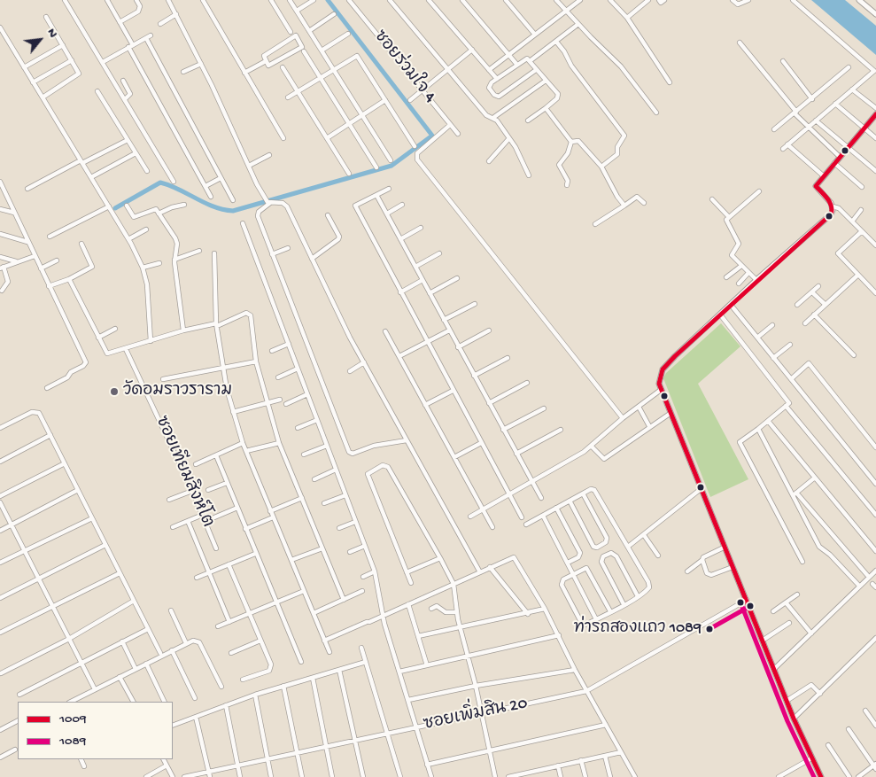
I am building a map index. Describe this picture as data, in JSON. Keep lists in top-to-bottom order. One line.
{"streets":{"street":["ซอยร่วมใจ 4","ซอยเทียมสิงห์โต","ซอยเพิ่มสิน 20"]},"places":["วัดอมราวราราม","ท่ารถสองแถว 1089"],"lines":["transit line 1009","transit line 1089"],"legend":["1009","1089"],"north":"top right"}
